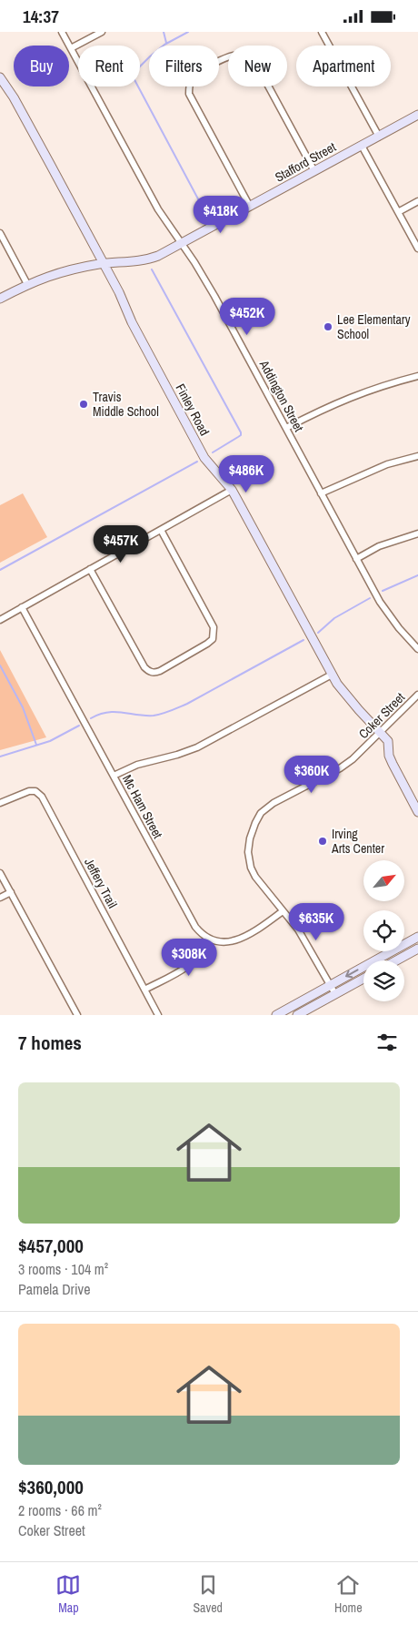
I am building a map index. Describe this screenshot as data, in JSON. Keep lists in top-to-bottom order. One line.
{"streets":{"street":["Stafford Street","Addington Street","Finley Road","Coker Street","Mc Ham Street","Jeffery Trail"]},"crossings":[["Stafford Street","Addington Street"],["Stafford Street","Finley Road"],["Finley Road","Coker Street"]],"places":["Lee Elementary School","Travis Middle School","Irving Arts Center"],"north":"top right","page":{"status":"14:37","chip":["Buy","Rent","Filters","New","Apartment"],"price":["$418K","$452K","$486K","$457K","$360K","$635K","$308K"],"heading":"7 homes","list":[{"name":"$457,000","note":"3 rooms · 104 m² · Pamela Drive"},{"name":"$360,000","note":"2 rooms · 66 m² · Coker Street"}],"tabs":["Map","Saved","Home"]}}
